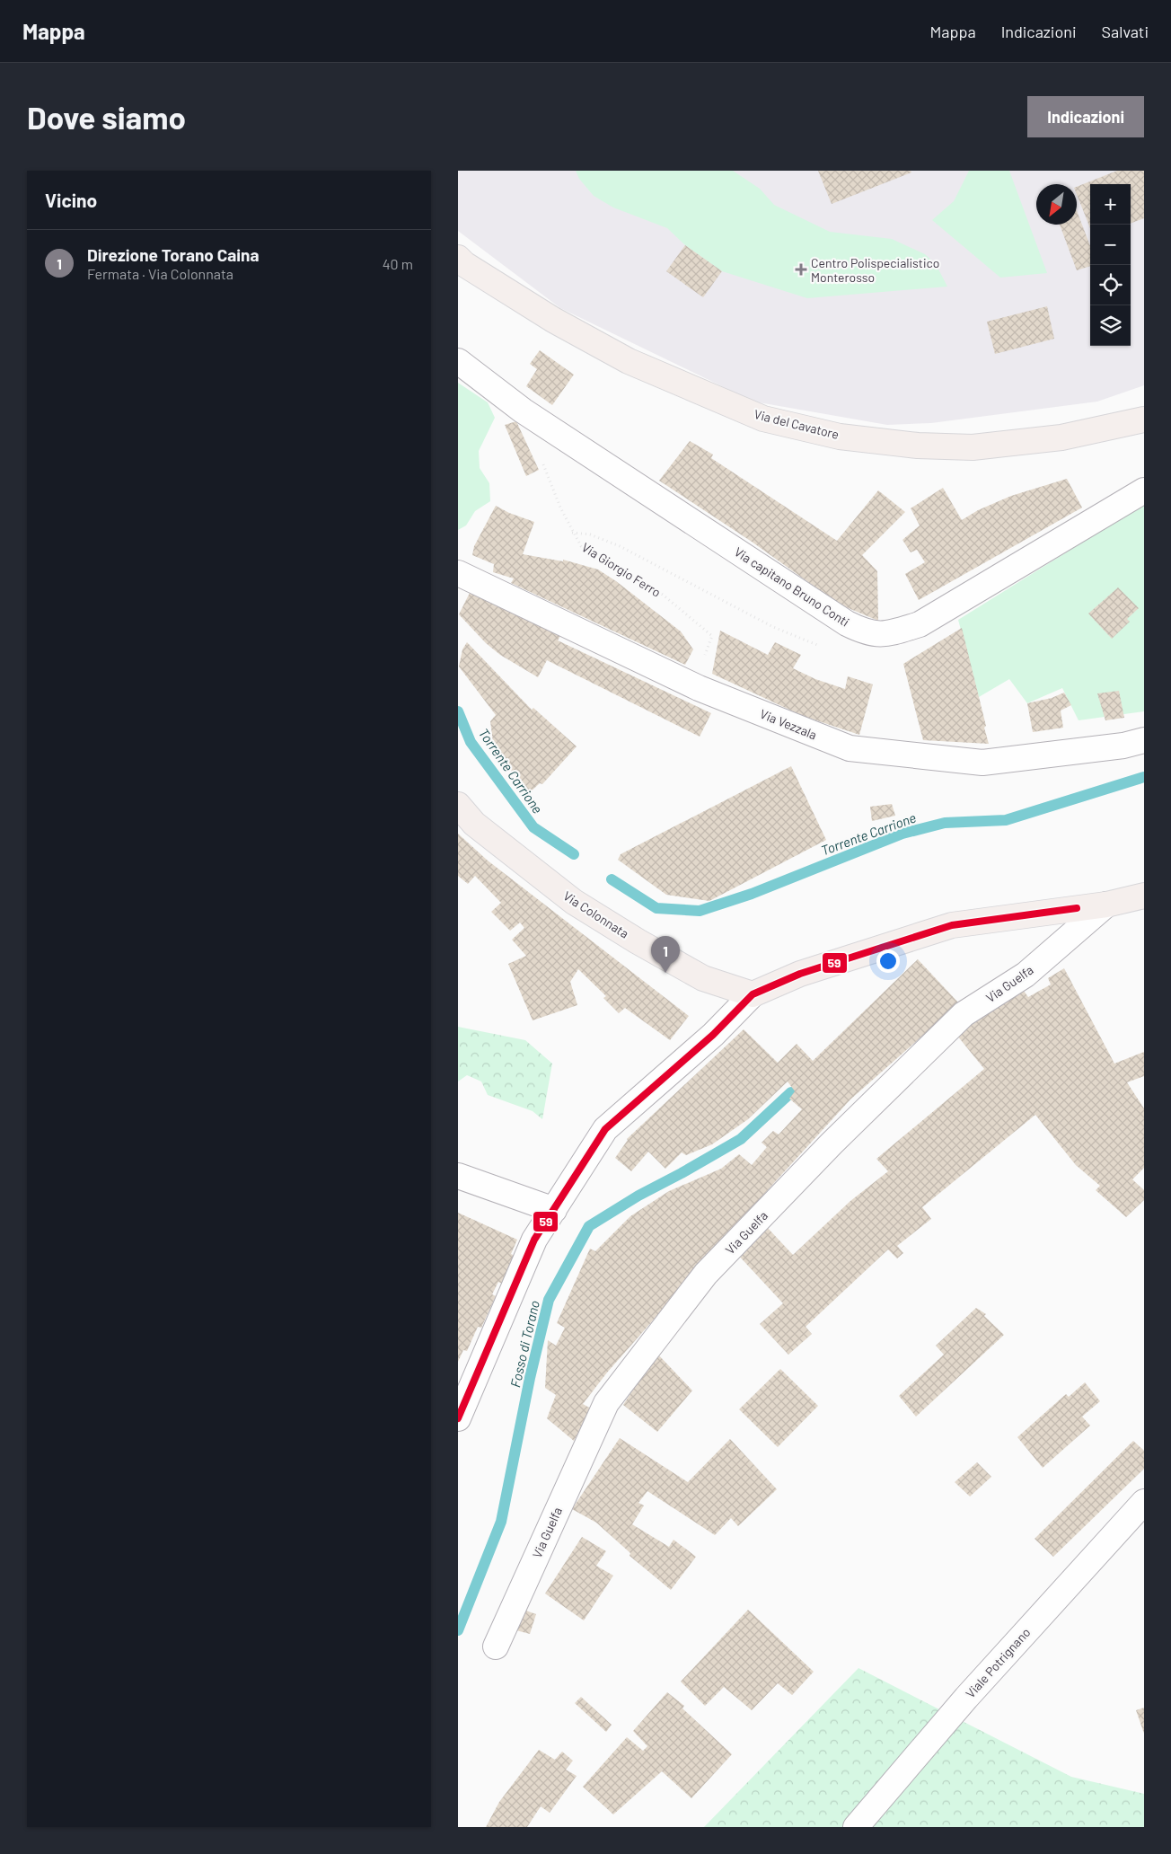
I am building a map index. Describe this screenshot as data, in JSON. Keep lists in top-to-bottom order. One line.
{"streets":{"main road":["Via del Cavatore","Via Colonnata"],"street":["Via capitano Bruno Conti","Via Vezzala","Via Guelfa","Viale Potrignano"],"path":["Via Giorgio Ferro"]},"crossings":[["Via Giorgio Ferro","Via Vezzala"]],"water":["Torrente Carrione","Fosso di Torano"],"places":{"health":["Centro Polispecialistico Monterosso"]},"lines":["transit line 59"],"north":"bottom left","page":{"header":"Mappa","nav":["Mappa","Indicazioni","Salvati"],"buttons":"Indicazioni","title":"Dove siamo","heading":"Vicino","map_buttons":["+","−"],"list":[{"mark":"1","name":"Direzione Torano Caina","note":"Fermata · Via Colonnata","value":"40 m"}],"pins":"1"}}
